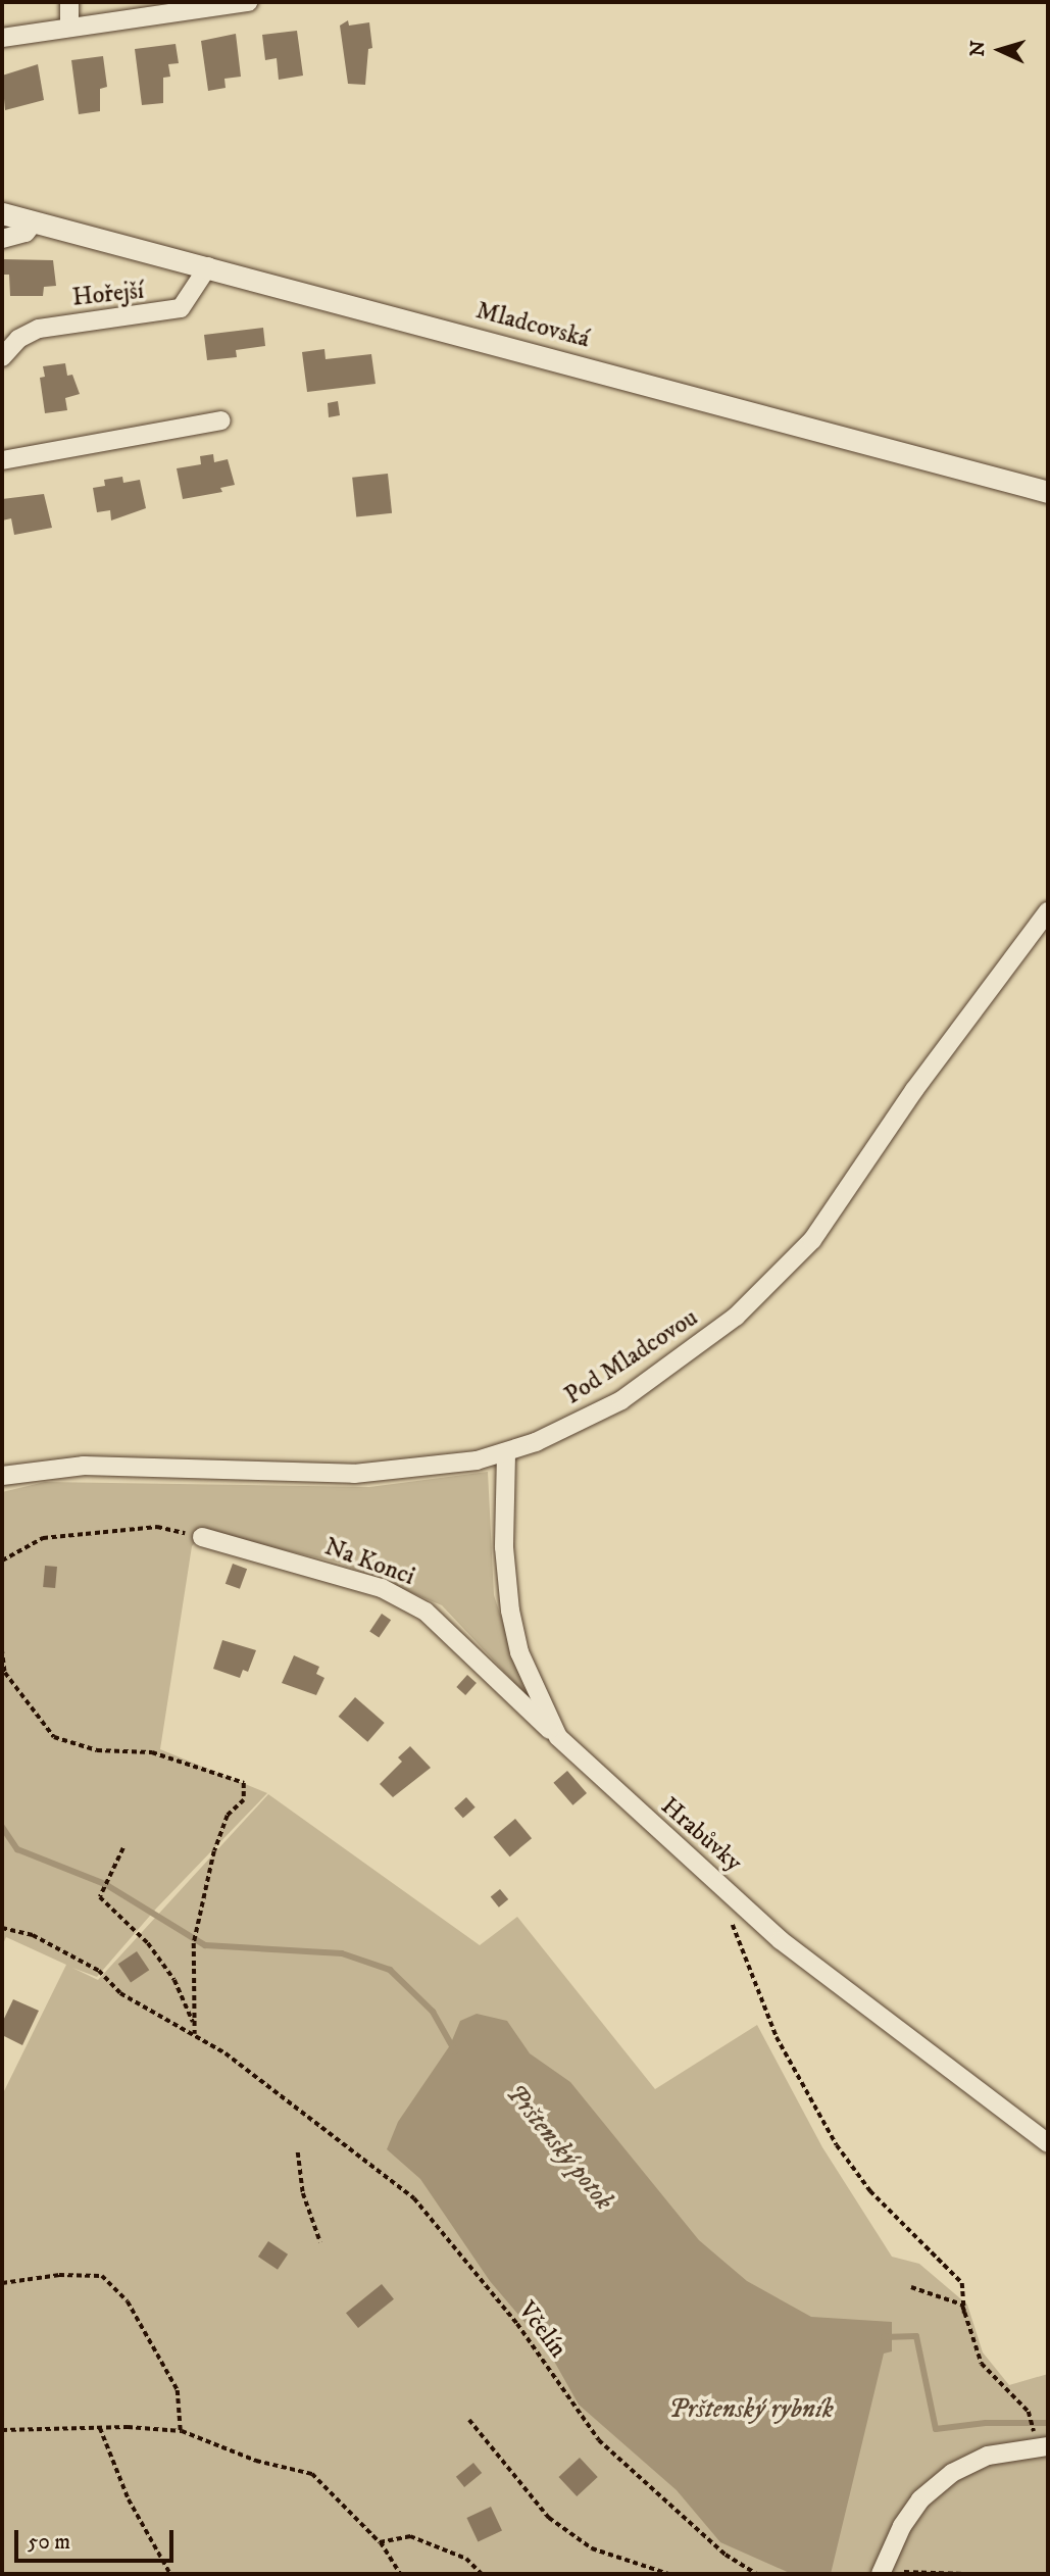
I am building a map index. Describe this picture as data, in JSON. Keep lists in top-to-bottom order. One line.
{"streets":{"street":["Hořejší","Mladcovská","Pod Mladcovou","Na Konci","Hrabůvky"],"path":["Včelín"]},"crossings":[["Hořejší","Mladcovská"],["Pod Mladcovou","Hrabůvky"],["Na Konci","Hrabůvky"]],"water":["Prštenský potok","Prštenský rybník"],"scale_bar":"50 m","north":"left"}
